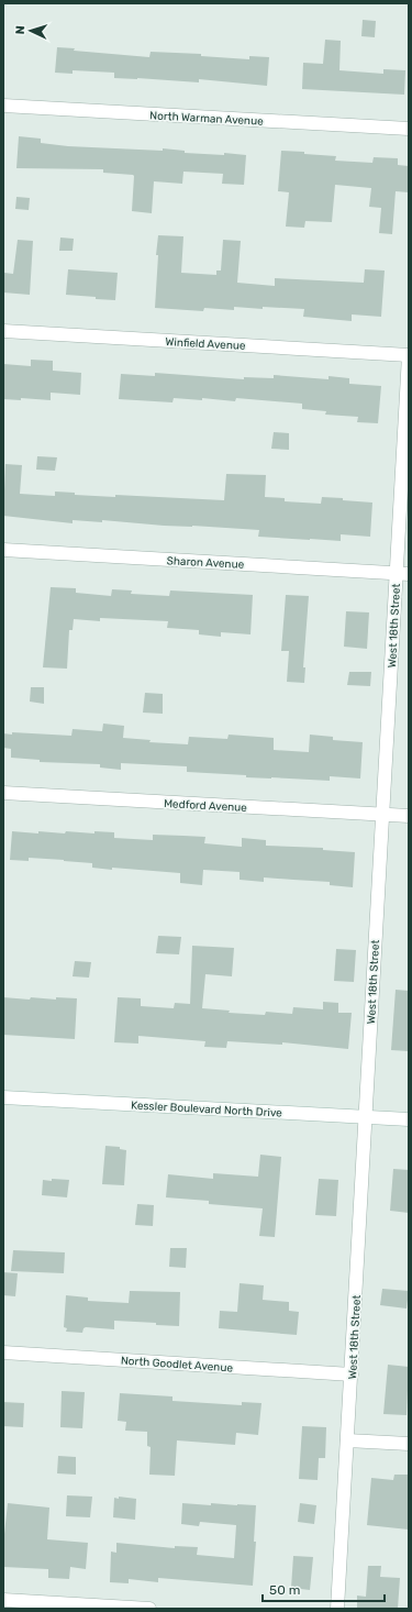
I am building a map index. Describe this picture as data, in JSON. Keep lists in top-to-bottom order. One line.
{"streets":{"street":["North Warman Avenue","Winfield Avenue","Sharon Avenue","West 18th Street","Medford Avenue","Kessler Boulevard North Drive","North Goodlet Avenue"]},"crossings":[["Winfield Avenue","West 18th Street"],["Sharon Avenue","West 18th Street"],["West 18th Street","Medford Avenue"],["West 18th Street","Kessler Boulevard North Drive"],["West 18th Street","North Goodlet Avenue"]],"scale_bar":"50 m","north":"left"}
